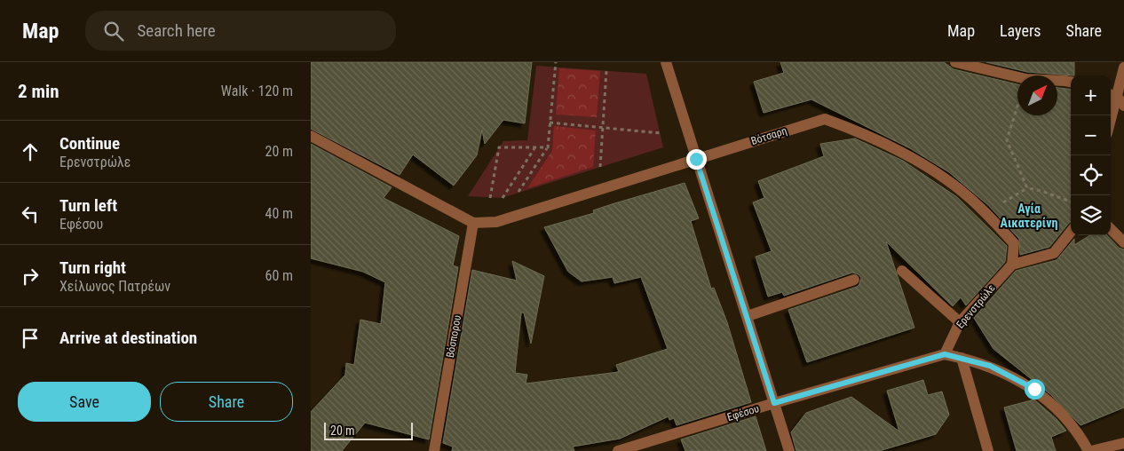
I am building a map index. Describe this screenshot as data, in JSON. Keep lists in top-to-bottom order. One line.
{"streets":{"street":["Βότσαρη","Ερενστρώλε","Βόσπορου","Εφέσου"]},"crossings":[["Βότσαρη","Ερενστρώλε"],["Βότσαρη","Βόσπορου"],["Ερενστρώλε","Εφέσου"]],"districts":["Αγία Αικατερίνη"],"scale_bar":"20 m","north":"top right","page":{"header":"Map","search":"Search here","nav":["Map","Layers","Share"],"heading":["2 min","Walk · 120 m"],"map_buttons":["+","−"],"list":[["Continue","Ερενστρώλε","20 m"],["Turn left","Εφέσου","40 m"],["Turn right","Χείλωνος Πατρέων","60 m"],"Arrive at destination"],"buttons":["Save","Share"],"scale":"20 m"}}
